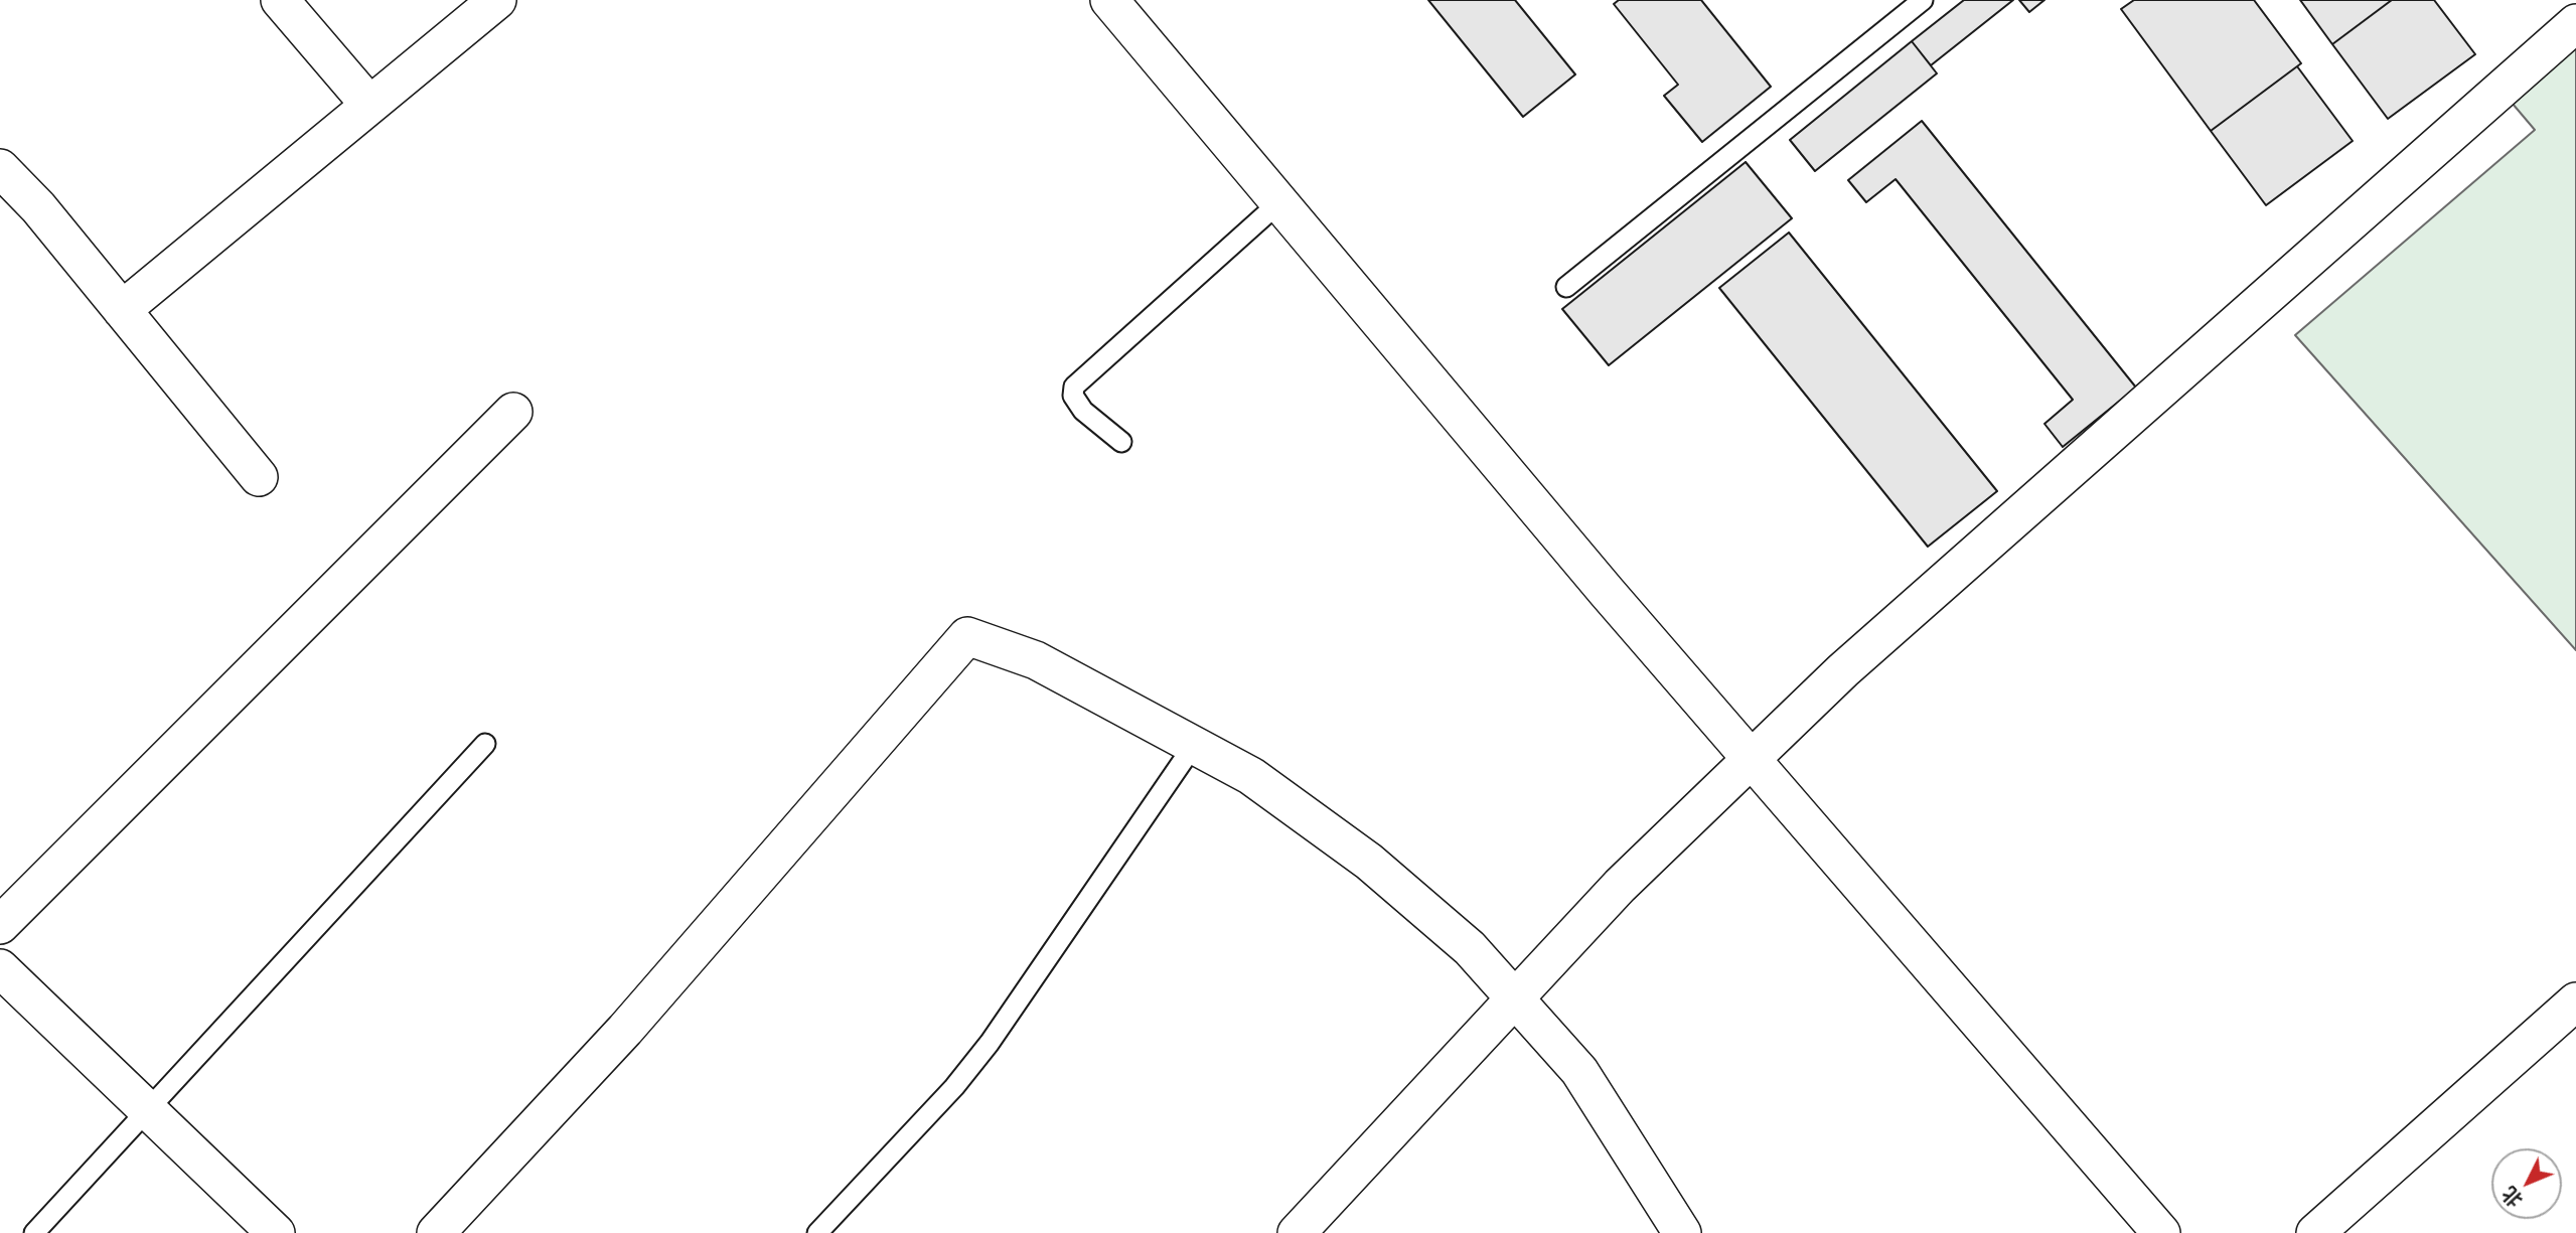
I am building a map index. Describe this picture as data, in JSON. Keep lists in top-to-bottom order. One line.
{"north":"bottom left"}
